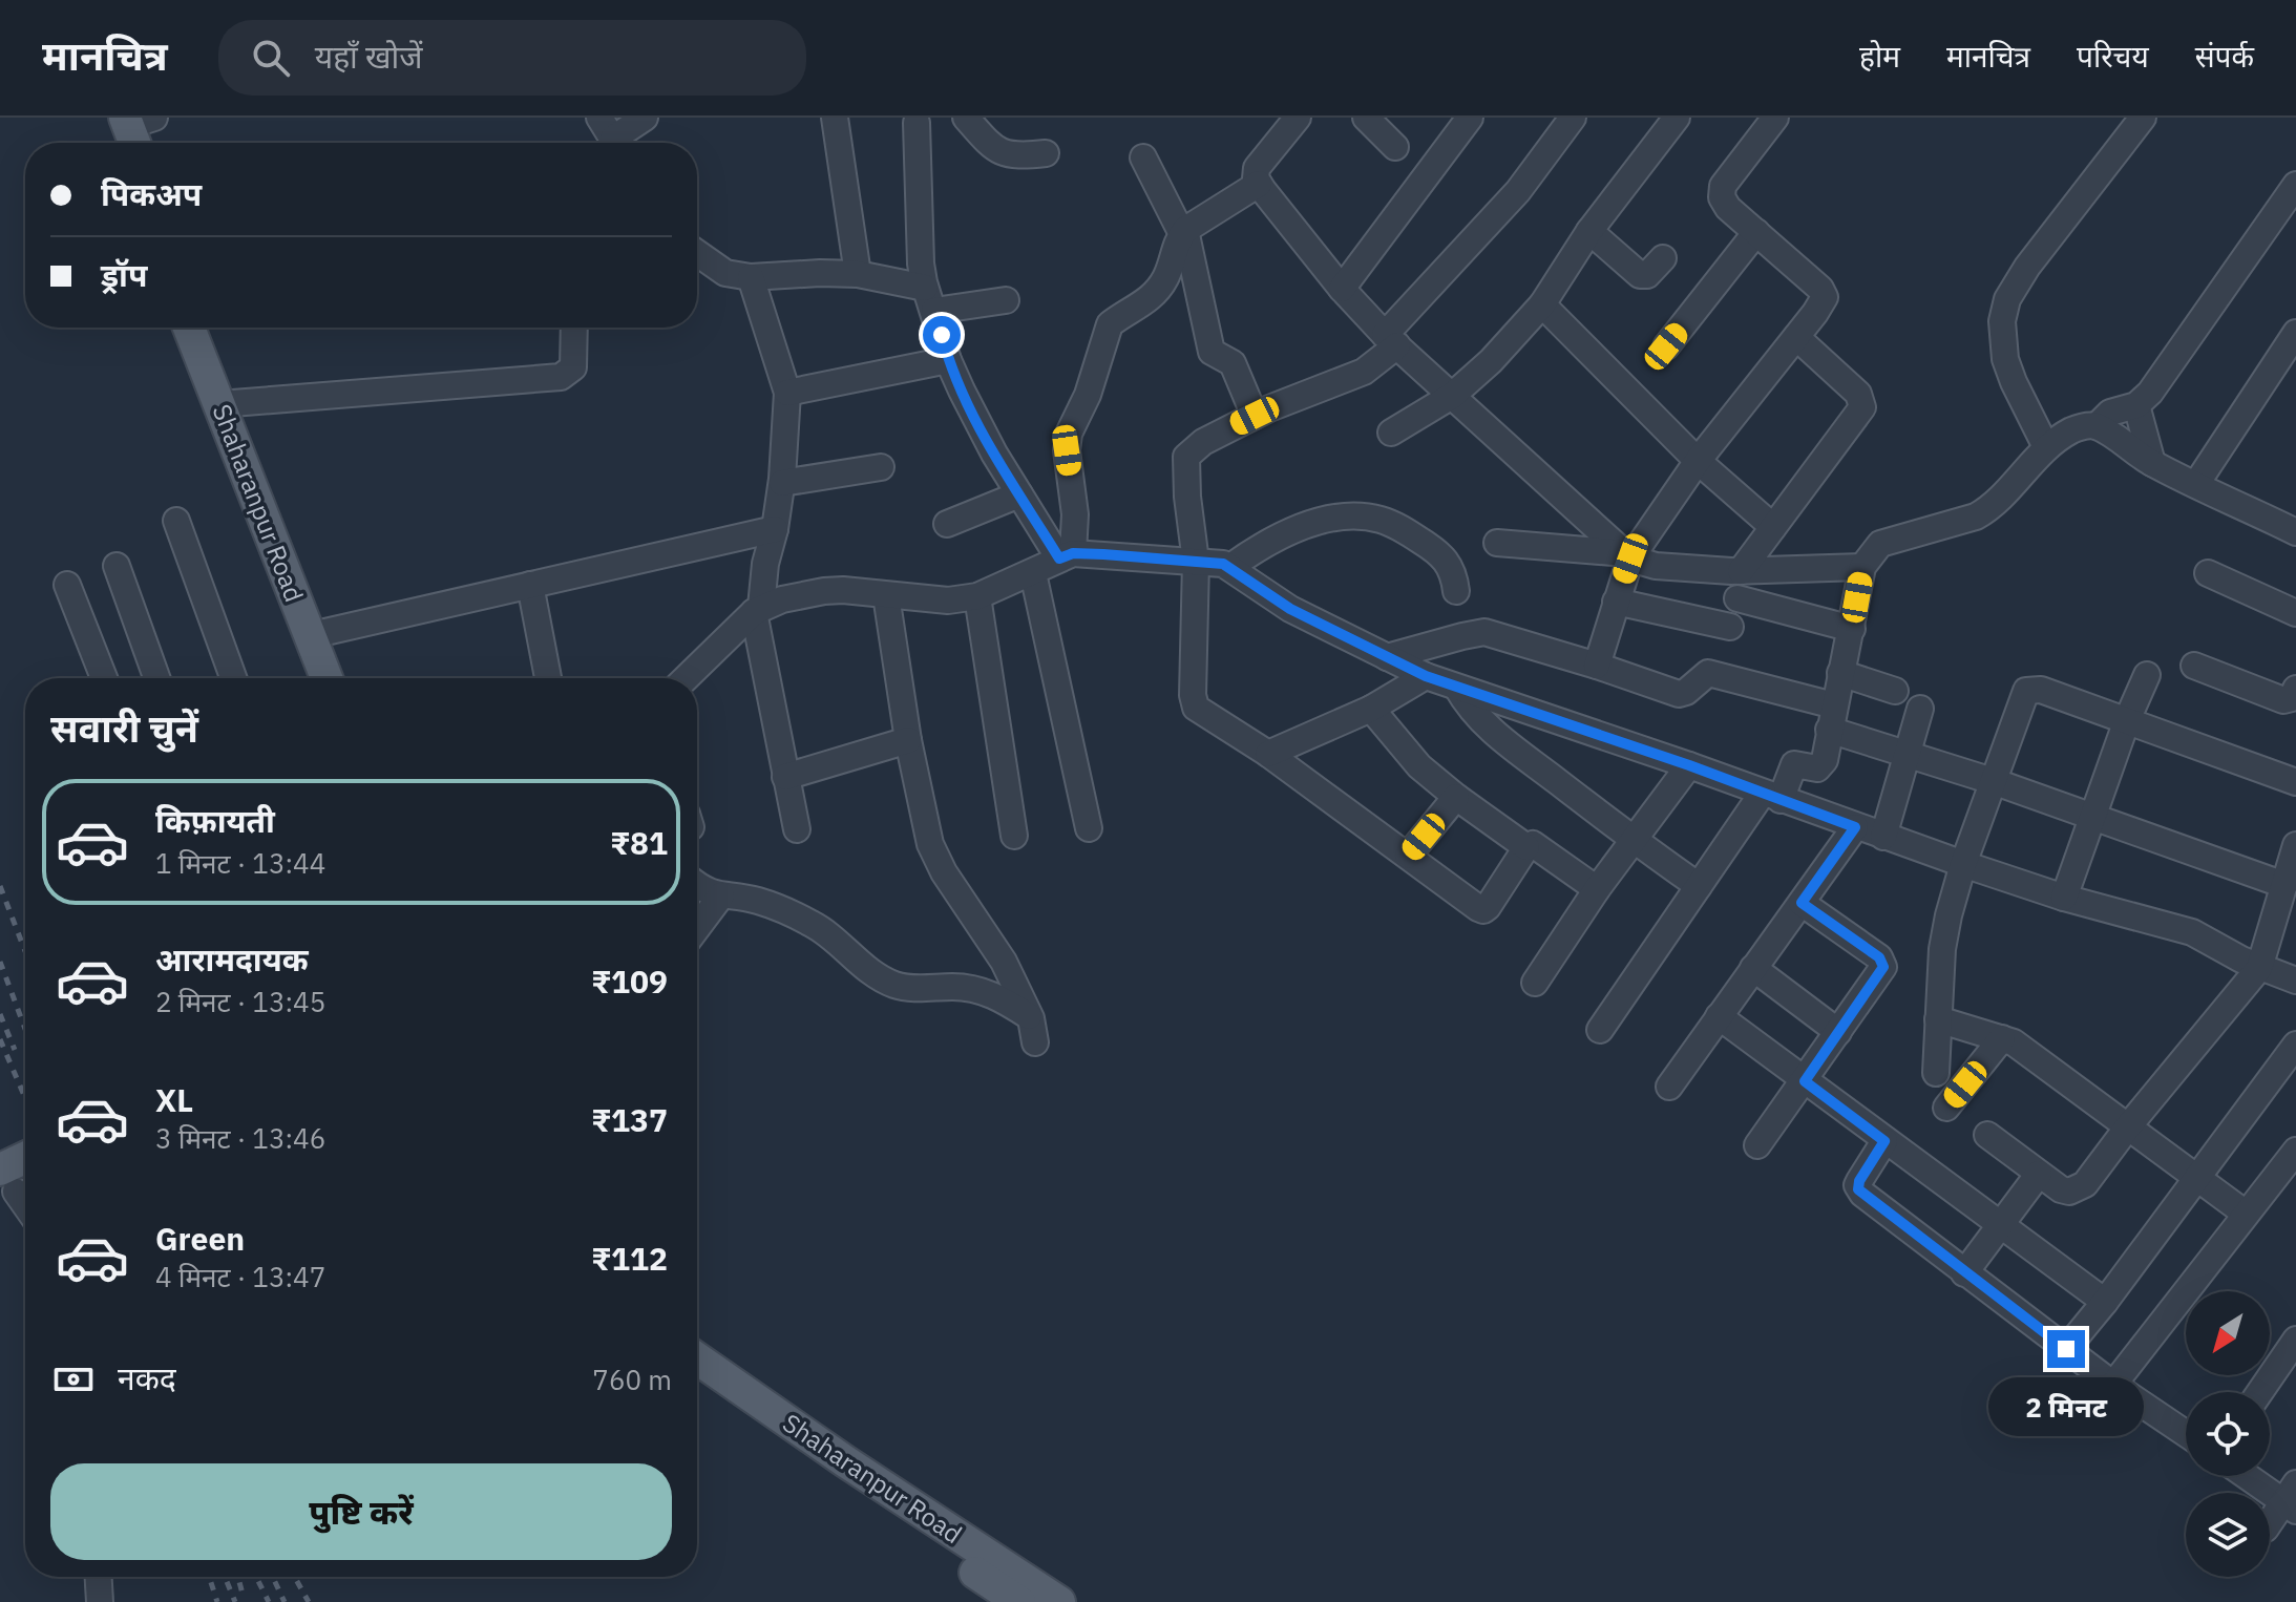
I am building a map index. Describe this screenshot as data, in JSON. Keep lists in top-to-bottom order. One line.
{"streets":{"main road":["Shaharanpur Road"]},"north":"bottom left","page":{"header":"मानचित्र","search":"यहाँ खोजें","nav":["होम","मानचित्र","परिचय","संपर्क"],"banner":["पिकअप","ड्रॉप"],"heading":"सवारी चुनें","list":[{"name":"किफ़ायती","note":"1 मिनट · 13:44","value":"₹81"},{"name":"आरामदायक","note":"2 मिनट · 13:45","value":"₹109"},{"name":"XL","note":"3 मिनट · 13:46","value":"₹137"},{"name":"Green","note":"4 मिनट · 13:47","value":"₹112"}],"pay":["नकद","760 m"],"bubble":"2 मिनट","buttons":"पुष्टि करें"}}
